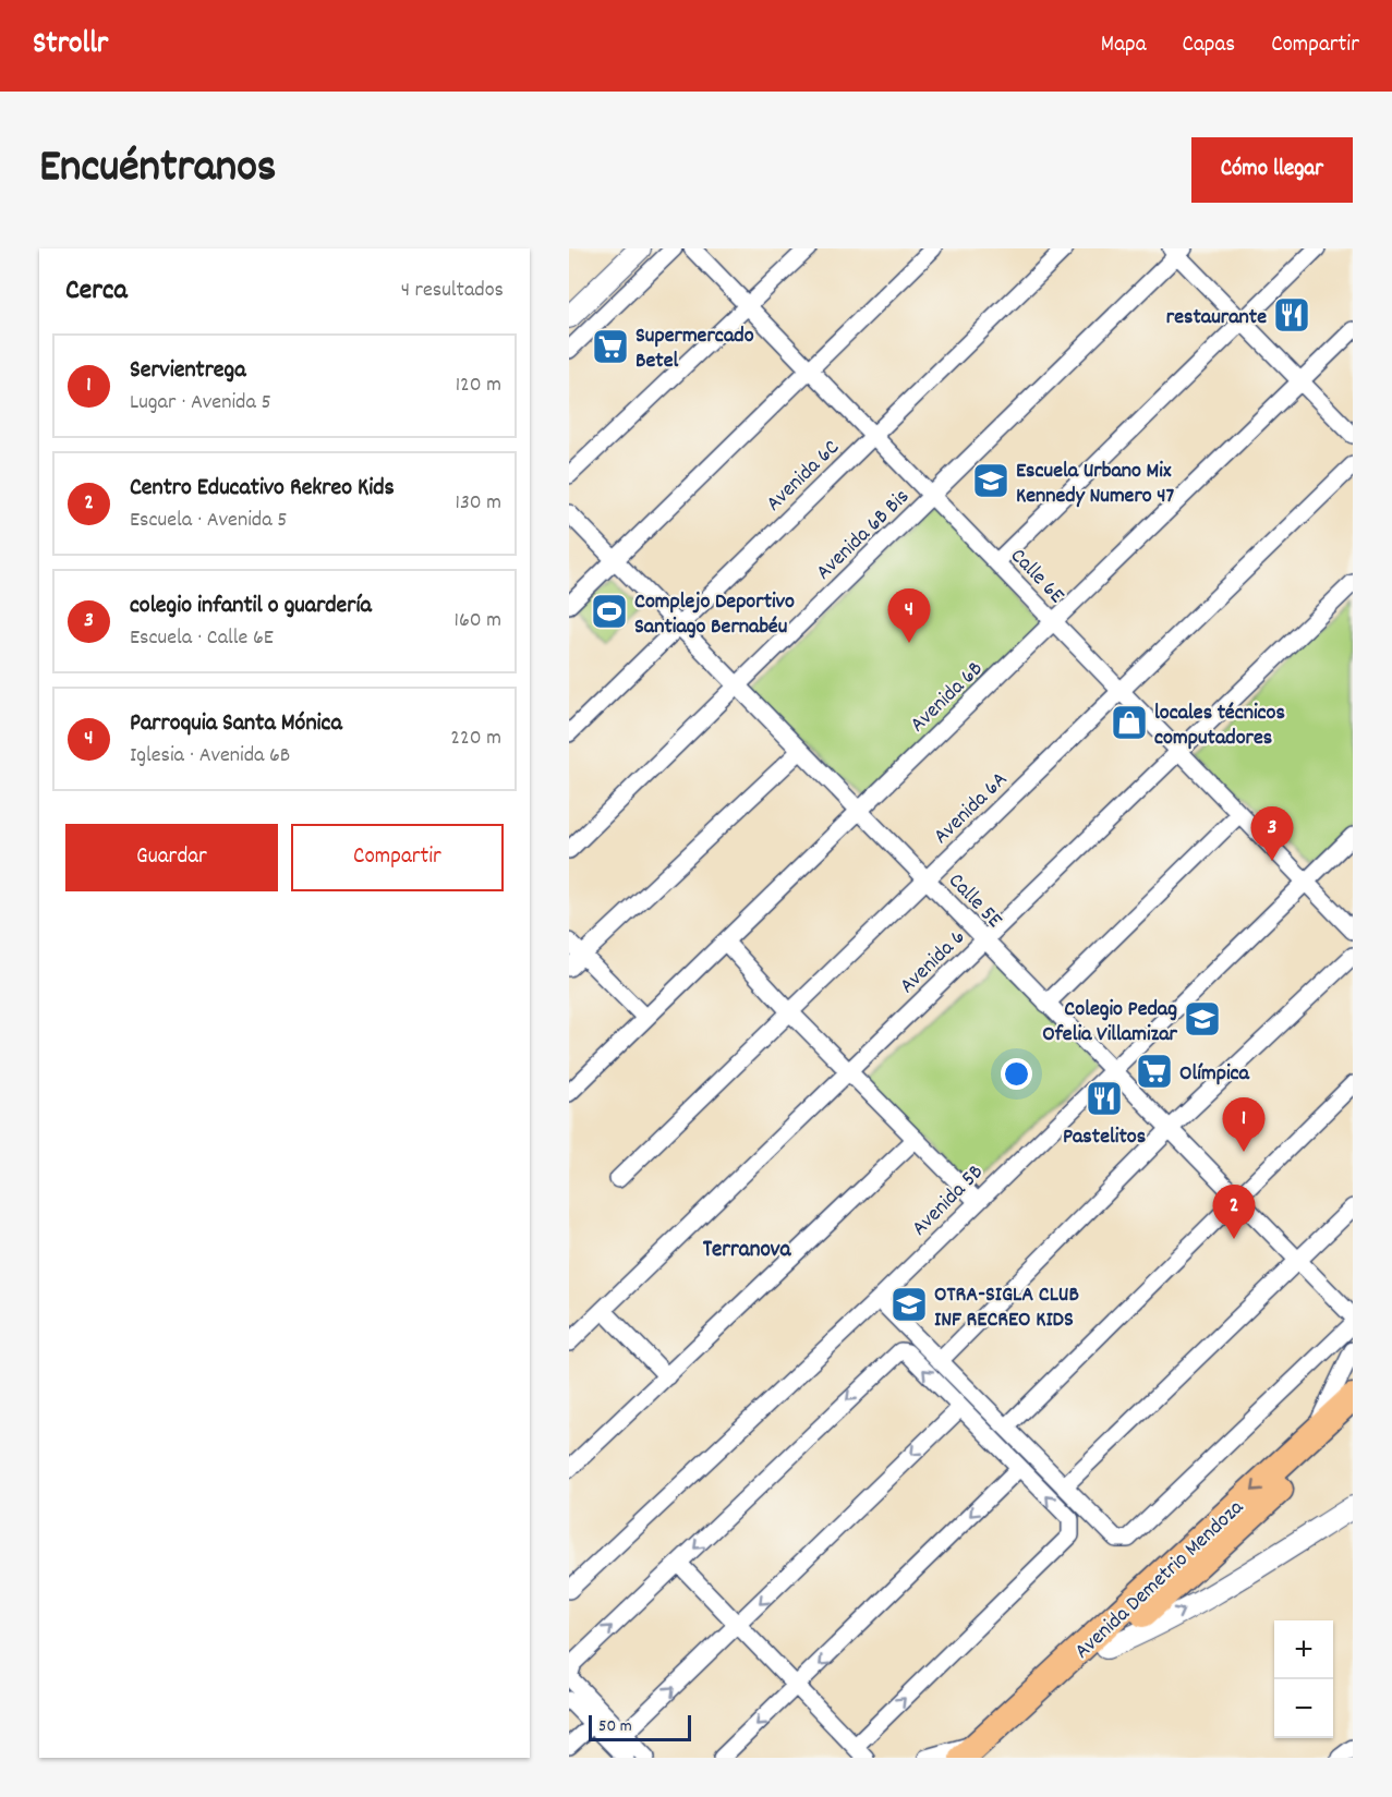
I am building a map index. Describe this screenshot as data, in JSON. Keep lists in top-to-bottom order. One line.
{"streets":{"main road":["Avenida Demetrio Mendoza"],"street":["Avenida 6C","Avenida 6B Bis","Calle 6E","Avenida 6B","Avenida 6A","Calle 5E","Avenida 6","Avenida 5B"]},"crossings":[["Avenida 6C","Calle 6E"],["Avenida 6C","Calle 5E"],["Avenida 6B Bis","Calle 6E"],["Avenida 6B Bis","Calle 5E"],["Calle 6E","Avenida 6B"],["Calle 6E","Avenida 6A"],["Calle 6E","Avenida 6"],["Calle 6E","Avenida 5B"],["Avenida 6B","Calle 5E"],["Avenida 6A","Calle 5E"],["Calle 5E","Avenida 6"],["Calle 5E","Avenida 5B"]],"districts":["Terranova"],"places":{"restaurant":["restaurante","Pastelitos"],"supermarket":["Supermercado Betel","Olímpica"],"school or university":["Escuela Urbano Mix Kennedy Numero 47","Colegio Pedag Ofelia Villamizar","OTRA-SIGLA CLUB INF RECREO KIDS"],"sports":["Complejo Deportivo Santiago Bernabéu"],"shop":["locales técnicos computadores"]},"scale_bar":"50 m","page":{"header":"Strollr","nav":["Mapa","Capas","Compartir"],"title":"Encuéntranos","buttons":["Cómo llegar",["Guardar","Compartir"]],"heading":["Cerca","4 resultados"],"list":[{"mark":"1","name":"Servientrega","note":"Lugar · Avenida 5","value":"120 m"},{"mark":"2","name":"Centro Educativo Rekreo Kids","note":"Escuela · Avenida 5","value":"130 m"},{"mark":"3","name":"colegio infantil o guardería","note":"Escuela · Calle 6E","value":"160 m"},{"mark":"4","name":"Parroquia Santa Mónica","note":"Iglesia · Avenida 6B","value":"220 m"}],"pins":["4","3","1","2"],"map_buttons":["+","−"],"scale":"50 m"}}
